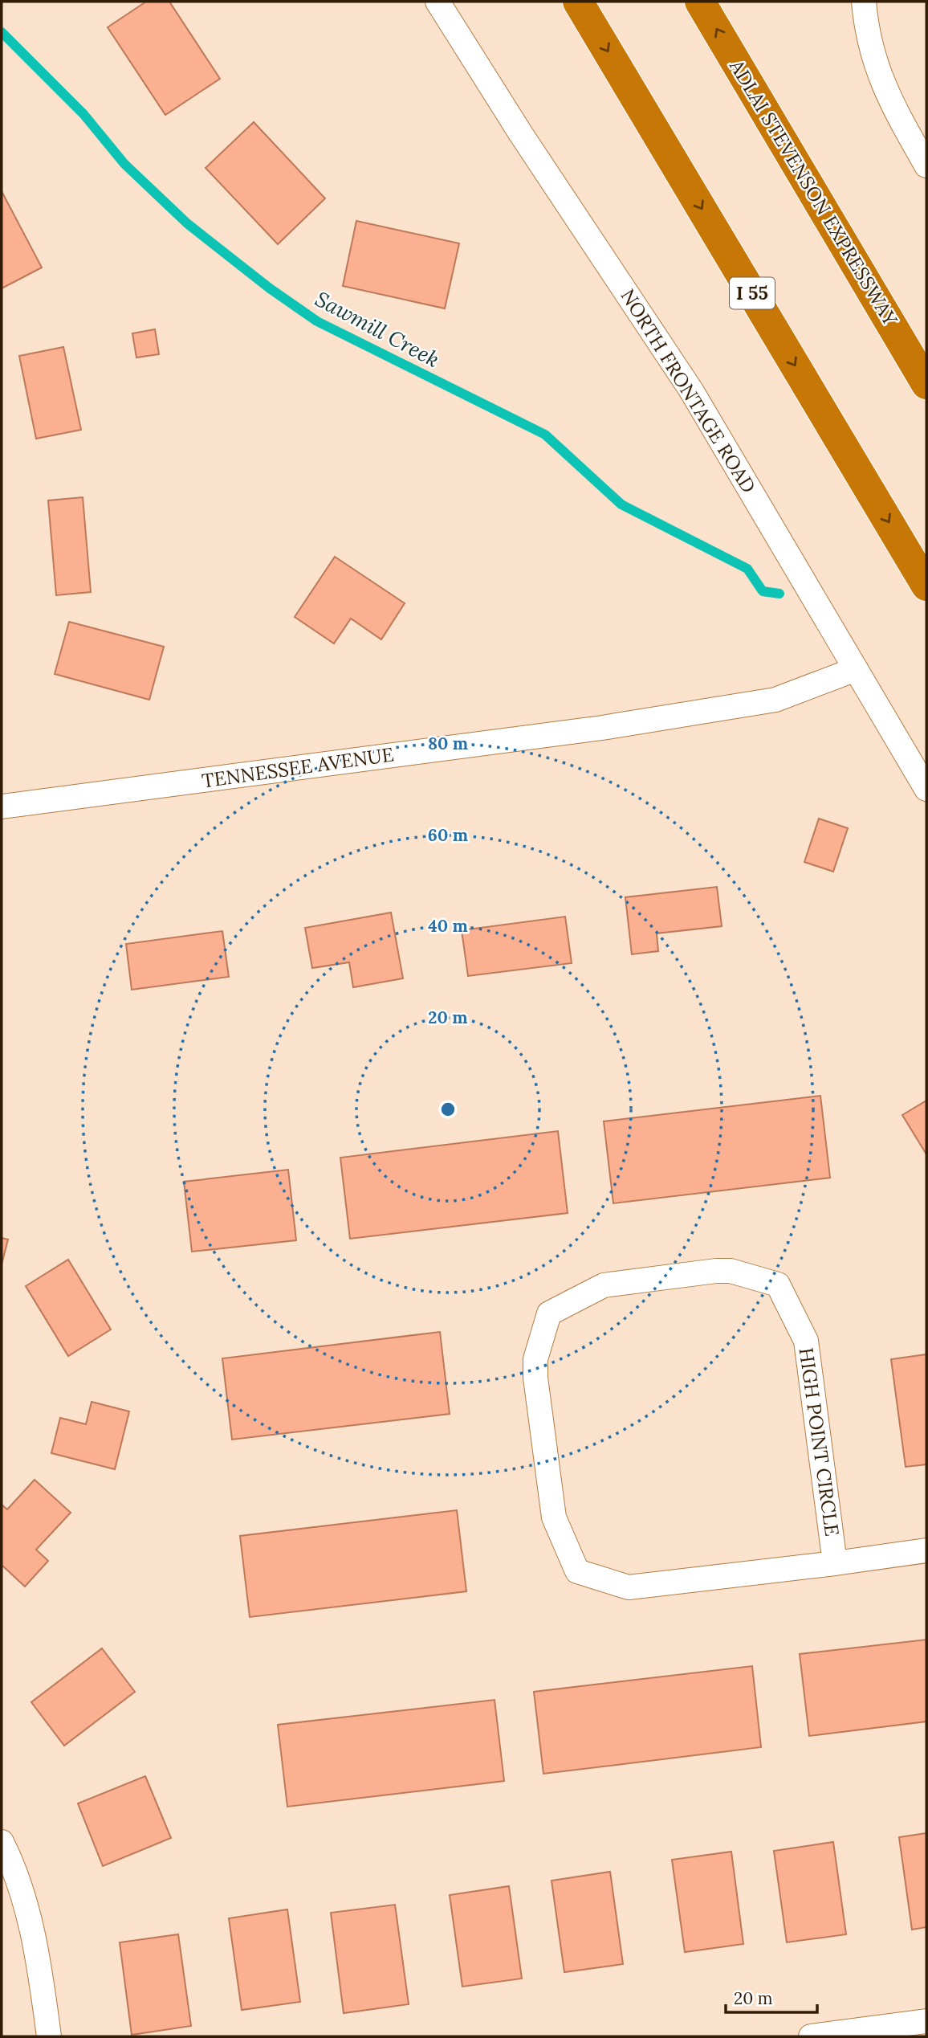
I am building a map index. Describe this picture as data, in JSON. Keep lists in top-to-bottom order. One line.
{"streets":{"highway":["ADLAI STEVENSON EXPRESSWAY","I 55"],"street":["NORTH FRONTAGE ROAD","TENNESSEE AVENUE","HIGH POINT CIRCLE"]},"crossings":[["NORTH FRONTAGE ROAD","TENNESSEE AVENUE"]],"water":["Sawmill Creek"],"scale_bar":"20 m","rings":["80 m","60 m","40 m","20 m"]}
